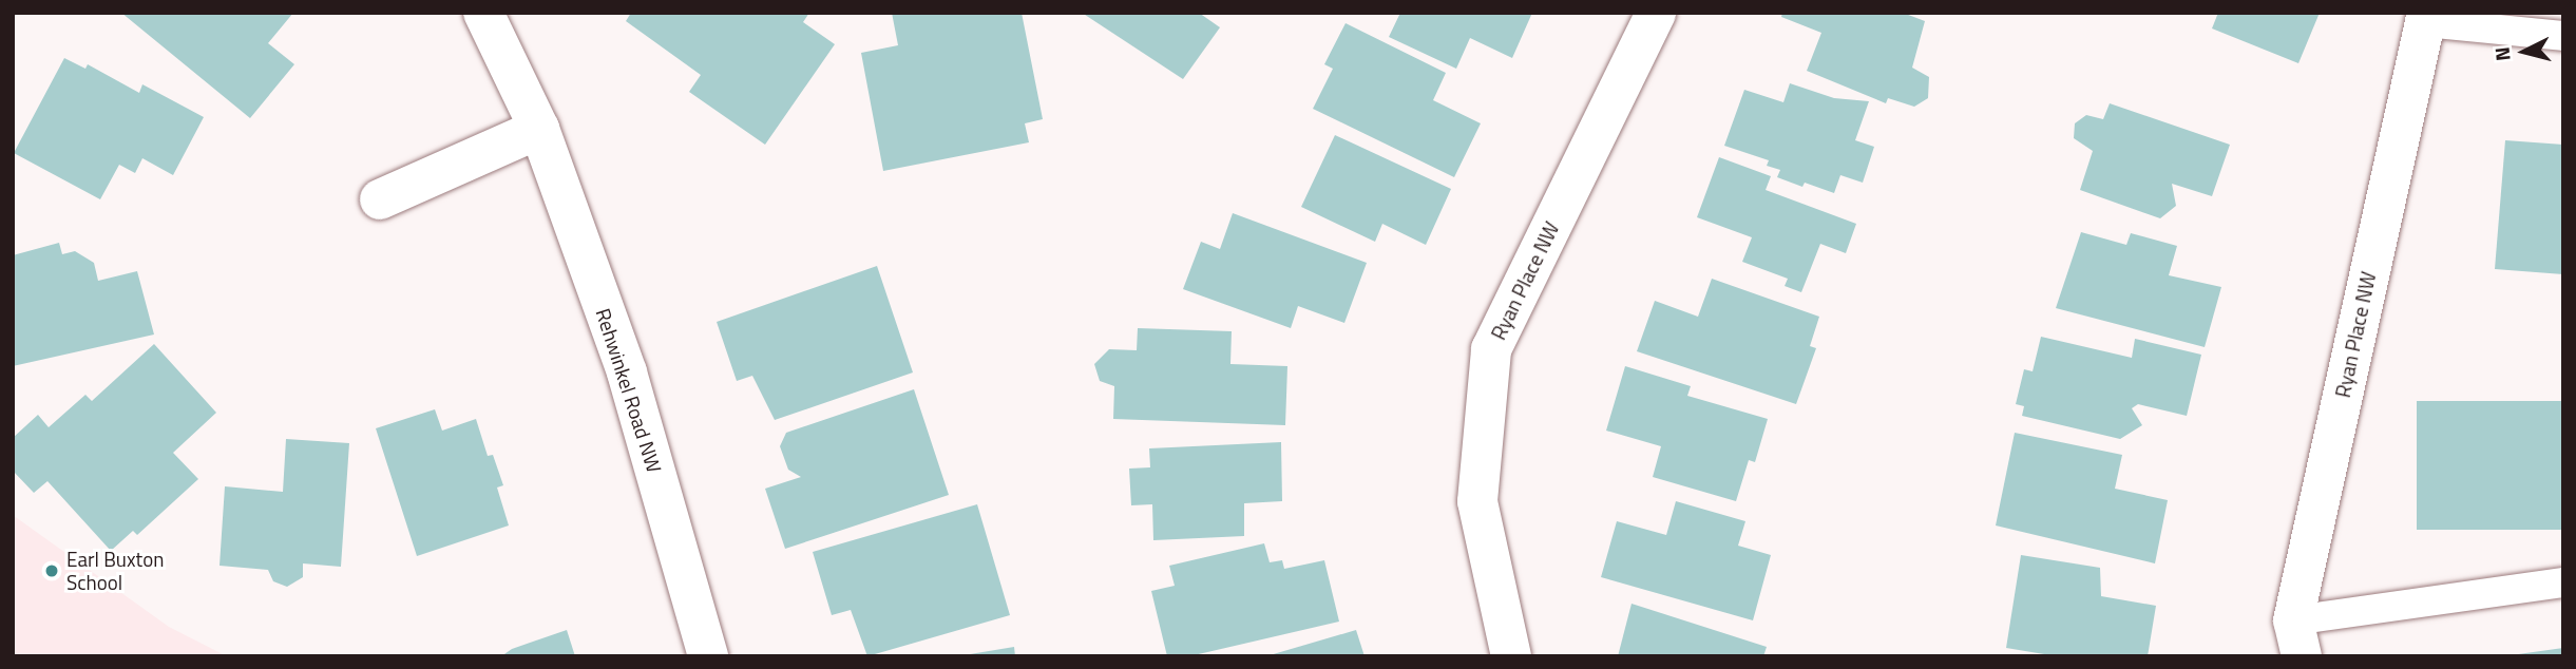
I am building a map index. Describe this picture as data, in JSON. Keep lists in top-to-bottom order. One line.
{"streets":{"street":["Ryan Place NW","Rehwinkel Road NW"]},"places":["Earl Buxton School"],"north":"left"}
